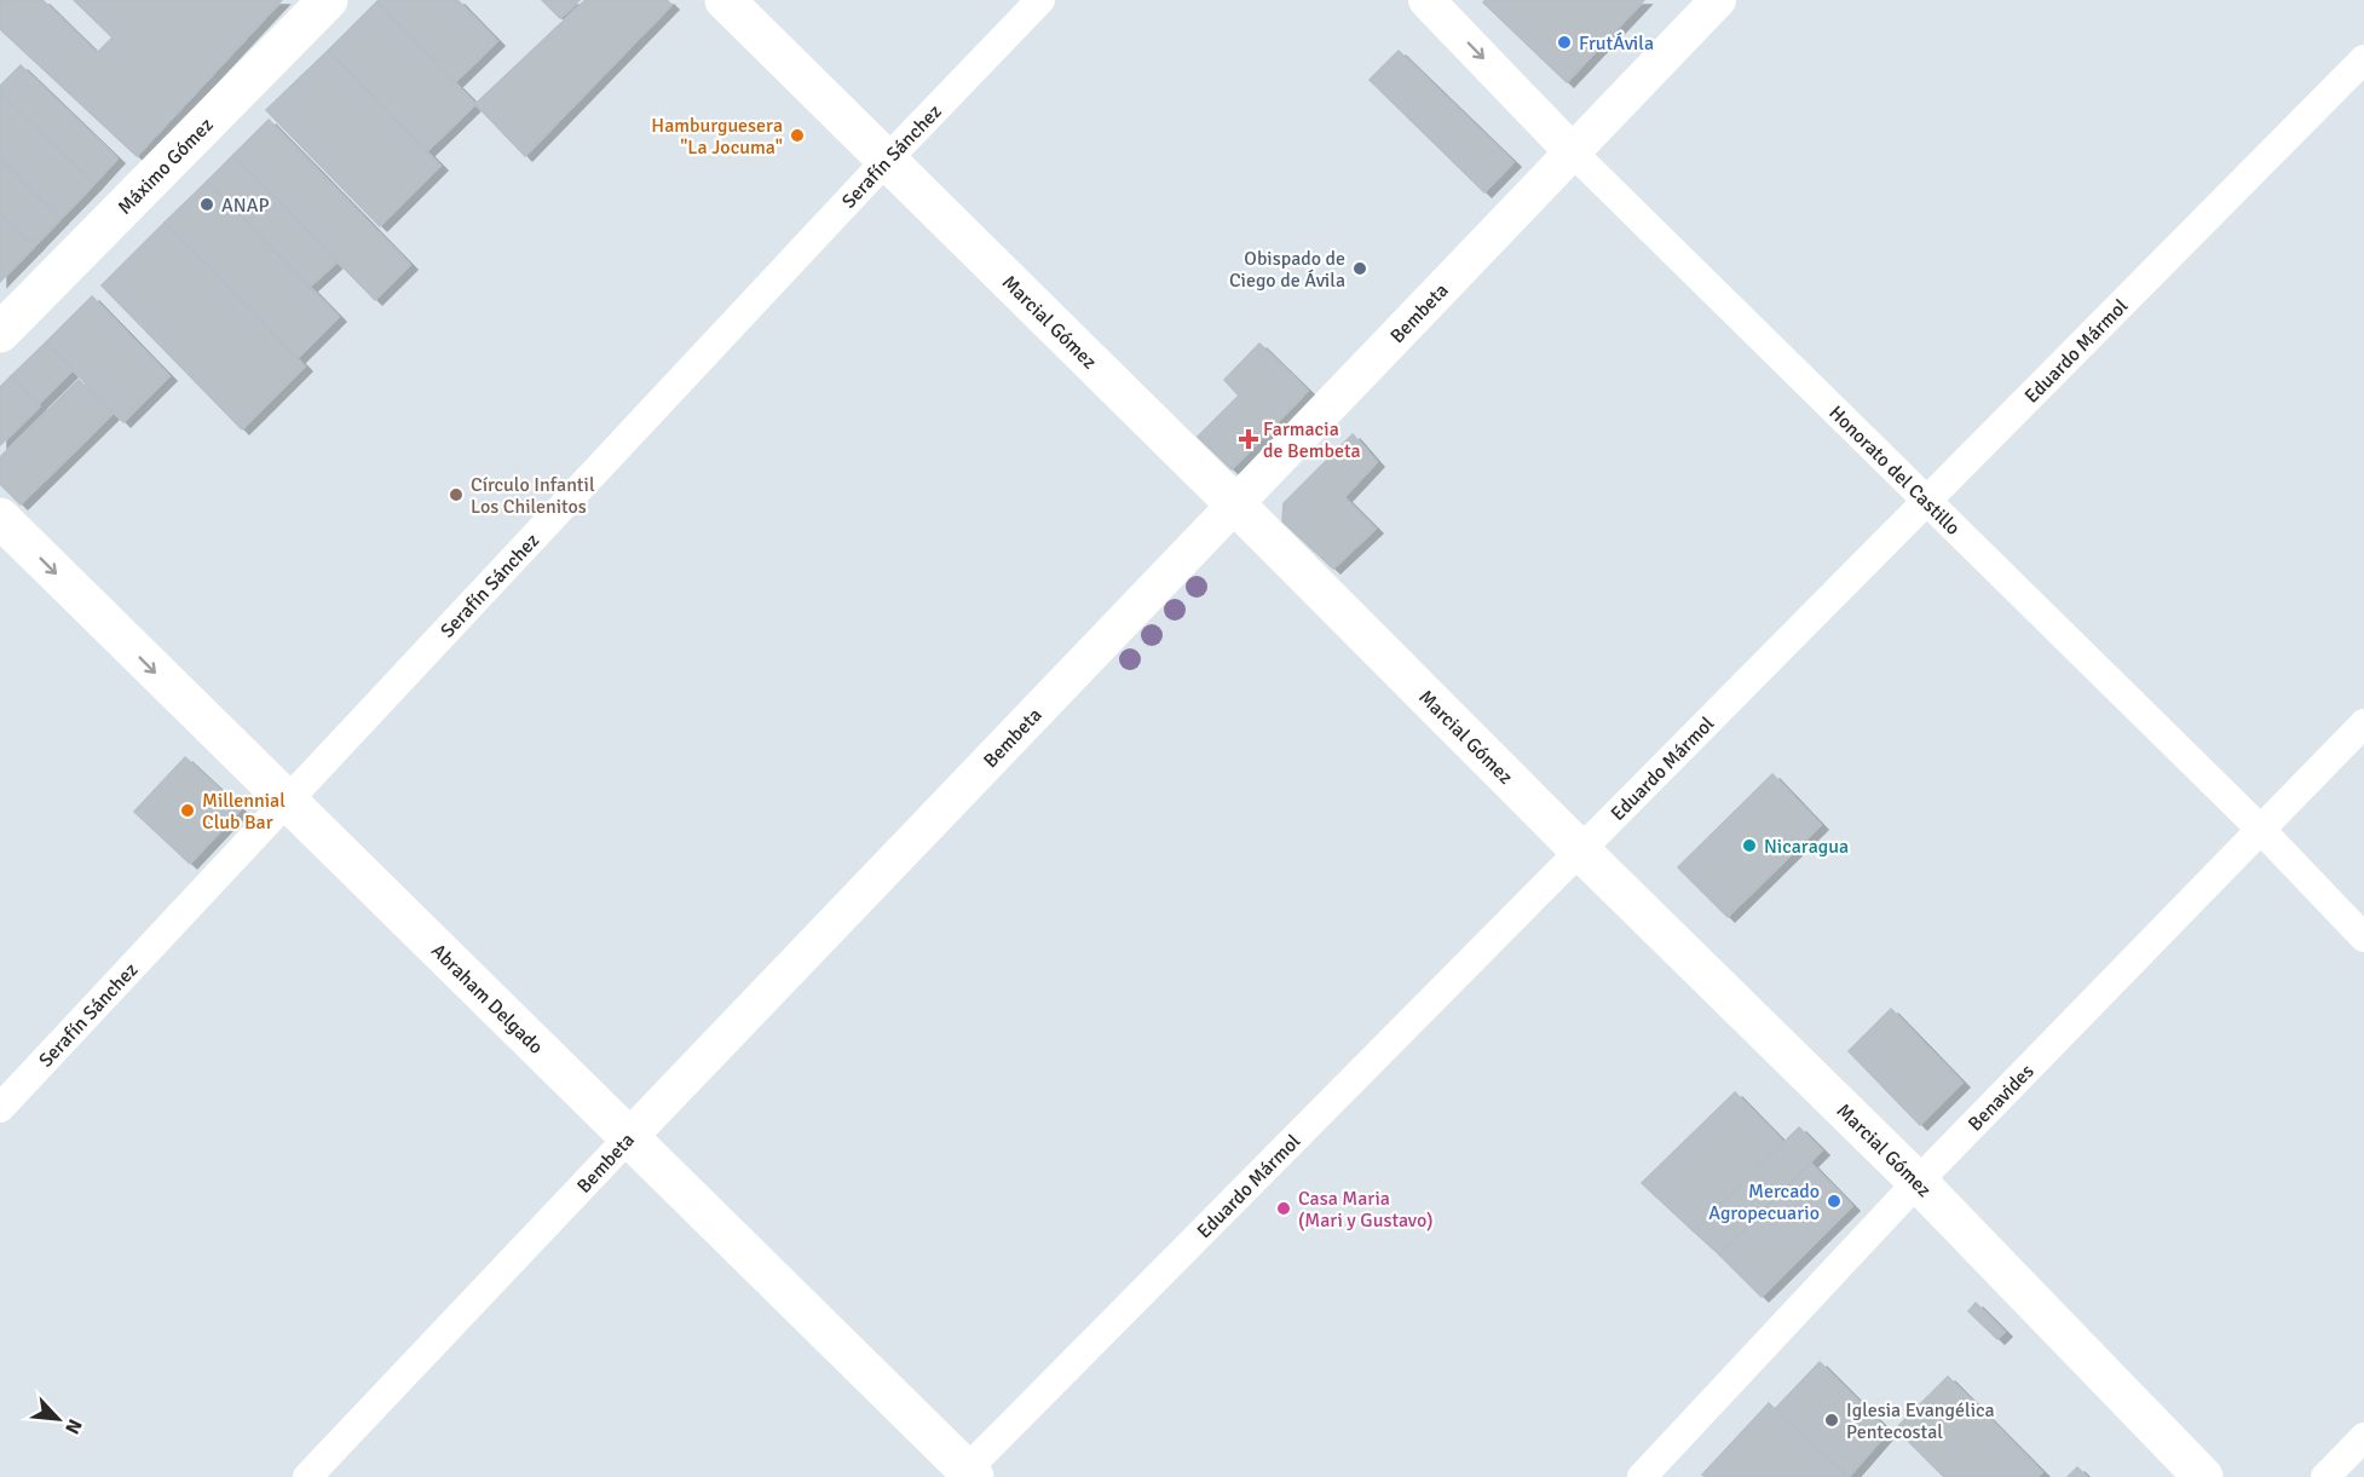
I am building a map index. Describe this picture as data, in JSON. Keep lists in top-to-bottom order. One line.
{"streets":{"main road":["Máximo Gómez","Marcial Gómez","Abraham Delgado"],"street":["Serafín Sánchez","Bembeta","Eduardo Mármol","Honorato del Castillo","Benavides"]},"crossings":[["Serafín Sánchez","Marcial Gómez"],["Serafín Sánchez","Abraham Delgado"],["Bembeta","Marcial Gómez"],["Bembeta","Honorato del Castillo"],["Bembeta","Abraham Delgado"],["Marcial Gómez","Eduardo Mármol"],["Marcial Gómez","Benavides"],["Eduardo Mármol","Honorato del Castillo"],["Eduardo Mármol","Abraham Delgado"],["Honorato del Castillo","Benavides"]],"places":{"other":["FrutÁvila","Hamburguesera \"La Jocuma\"","ANAP","Obispado de Ciego de Ávila","Círculo Infantil Los Chilenitos","Millennial Club Bar","Nicaragua","Mercado Agropecuario","Casa Maria (Mari y Gustavo)","Iglesia Evangélica Pentecostal"],"health":["Farmacia de Bembeta"]},"north":"bottom right"}
